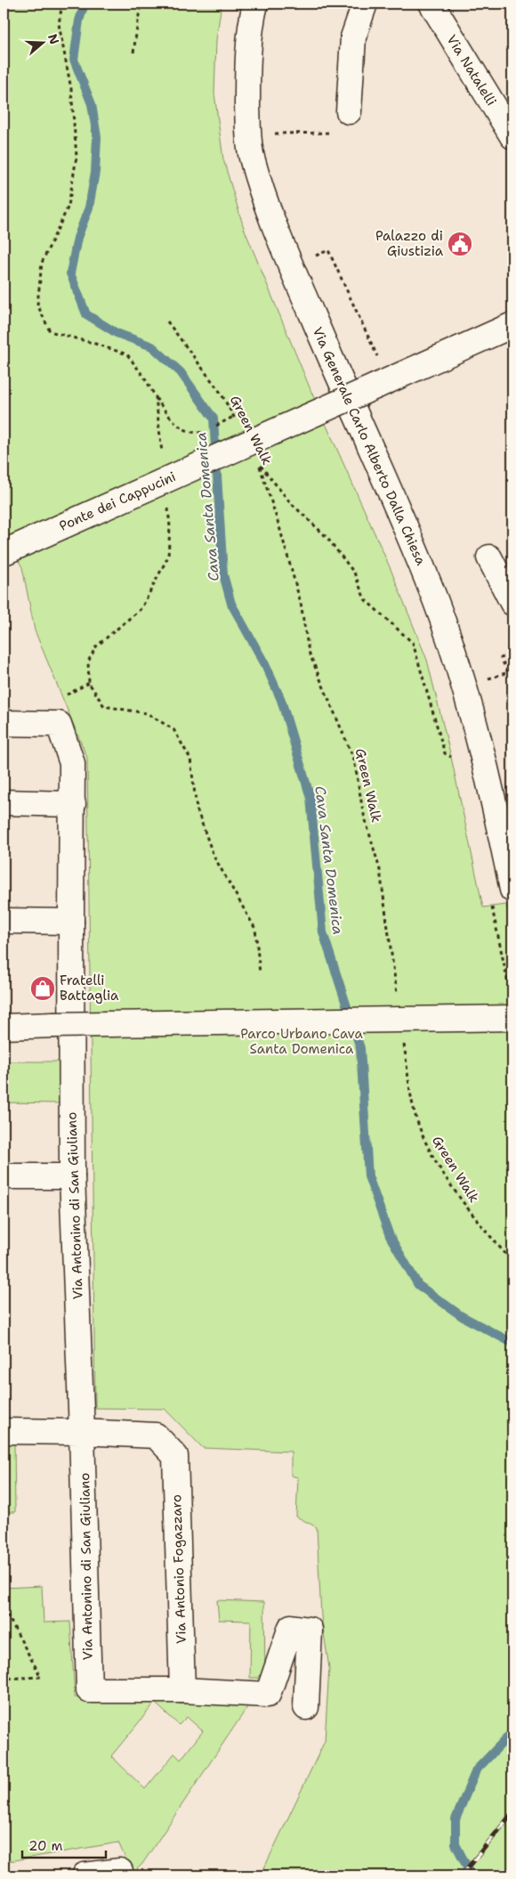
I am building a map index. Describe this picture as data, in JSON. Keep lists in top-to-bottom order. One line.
{"streets":{"street":["Via Natalelli","Via Generale Carlo Alberto Dalla Chiesa","Ponte dei Cappucini","Via Antonino di San Giuliano","Via Antonio Fogazzaro"],"path":["Green Walk"]},"crossings":[["Via Antonino di San Giuliano","Via Antonio Fogazzaro"]],"water":["Cava Santa Domenica"],"parks":["Parco Urbano Cava Santa Domenica"],"places":{"public building":["Palazzo di Giustizia"],"shop":["Fratelli Battaglia"]},"scale_bar":"20 m","north":"right"}
